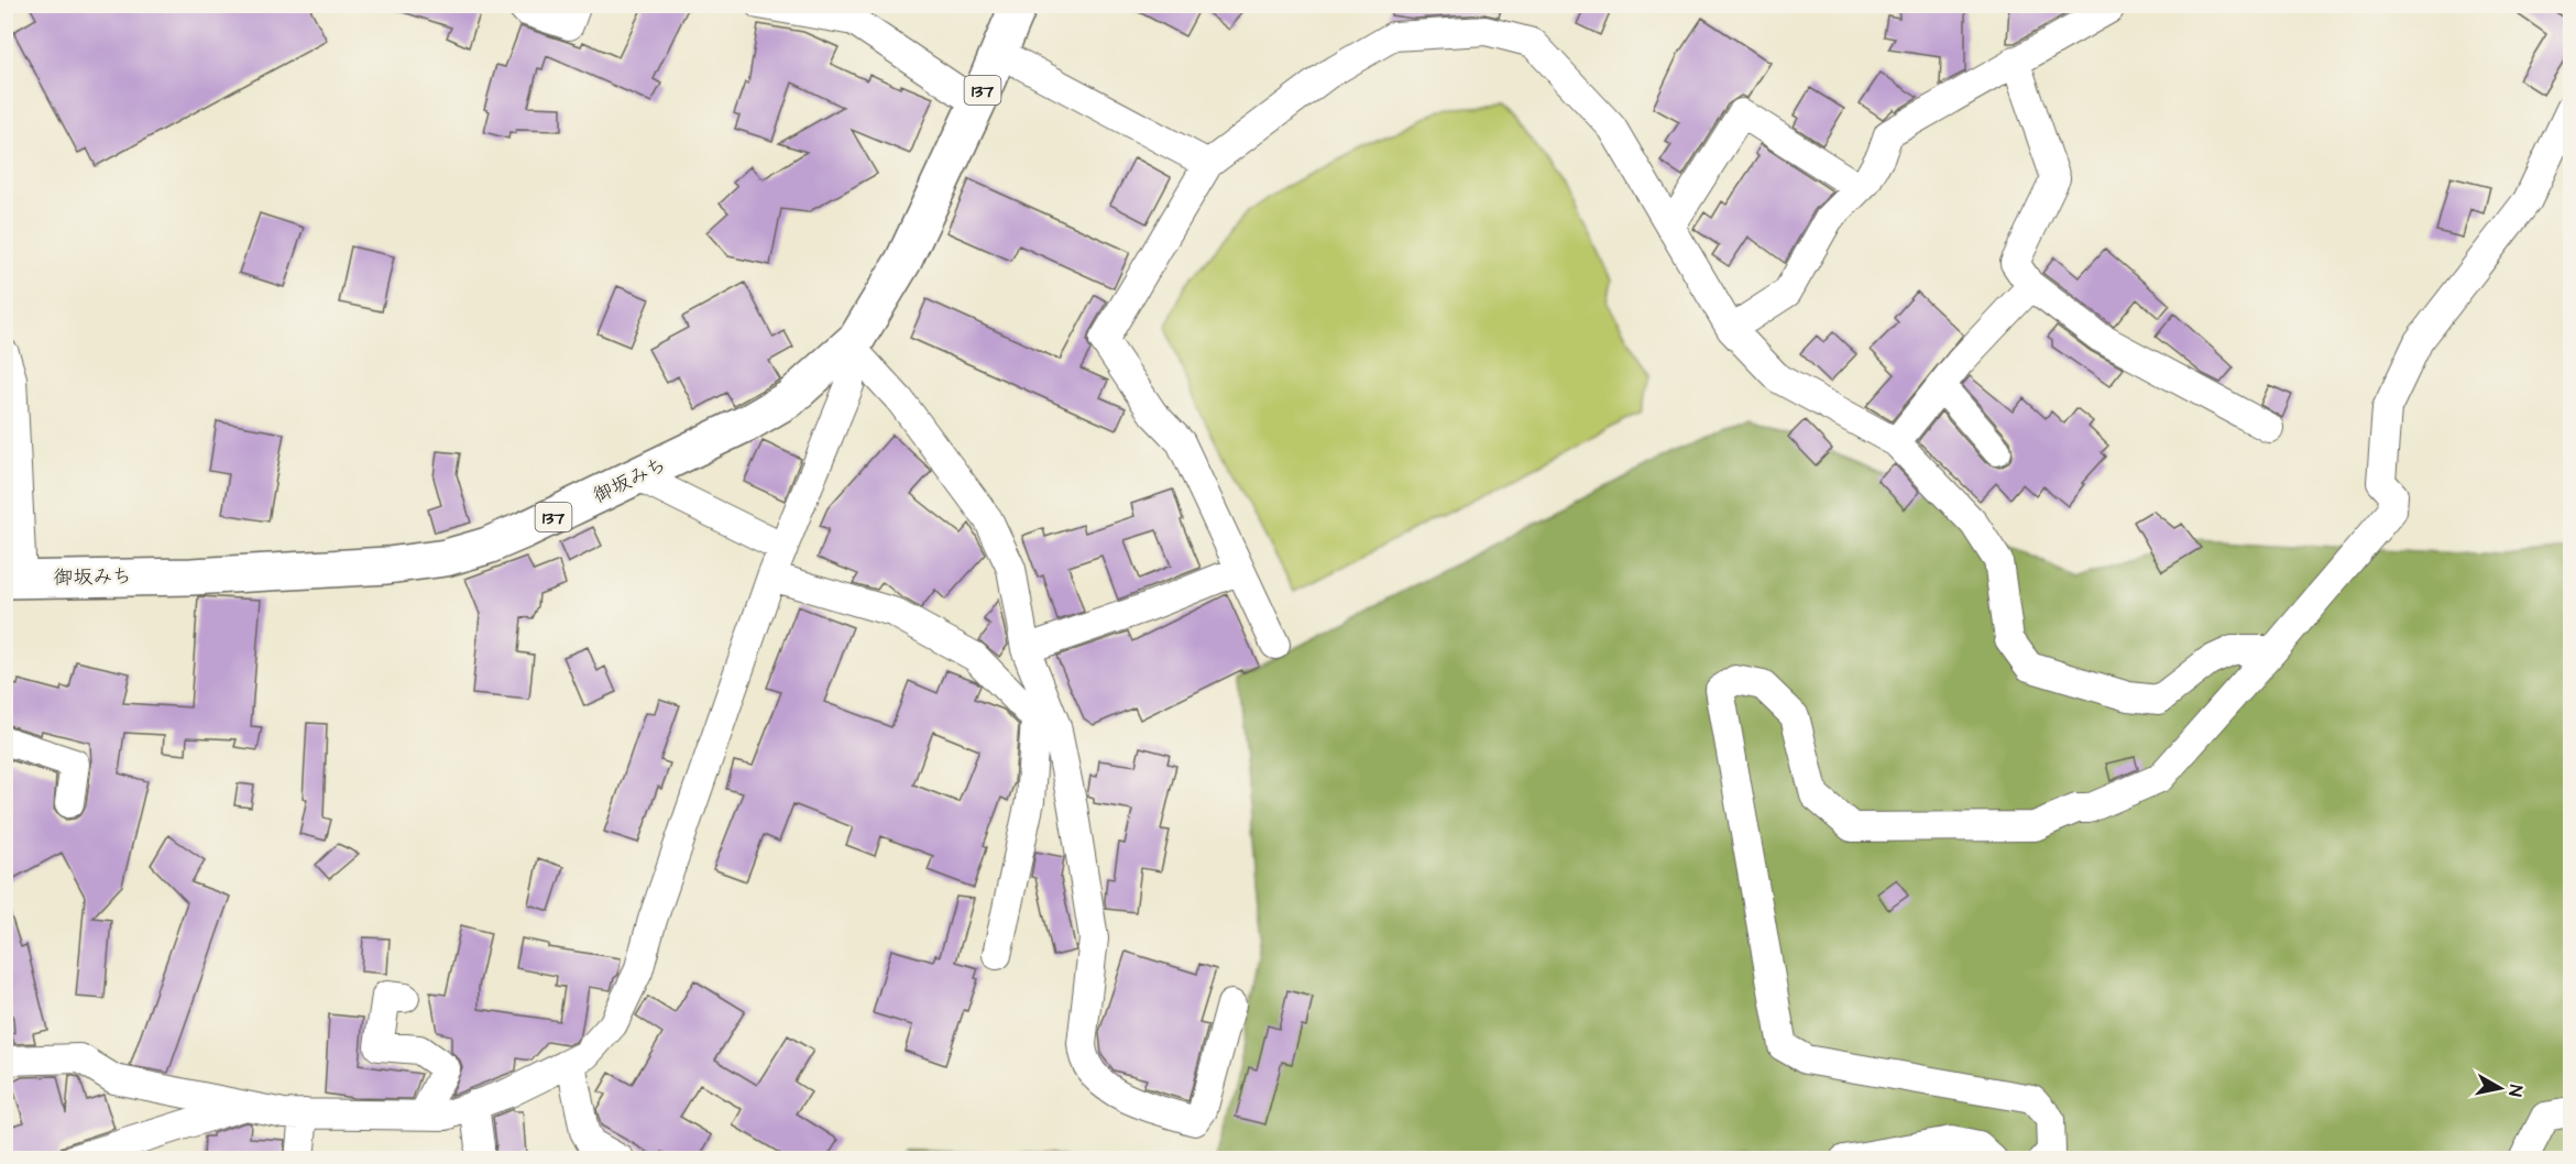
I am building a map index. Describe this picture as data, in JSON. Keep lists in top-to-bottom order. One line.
{"streets":{"highway":["137","御坂みち"]},"north":"right"}
